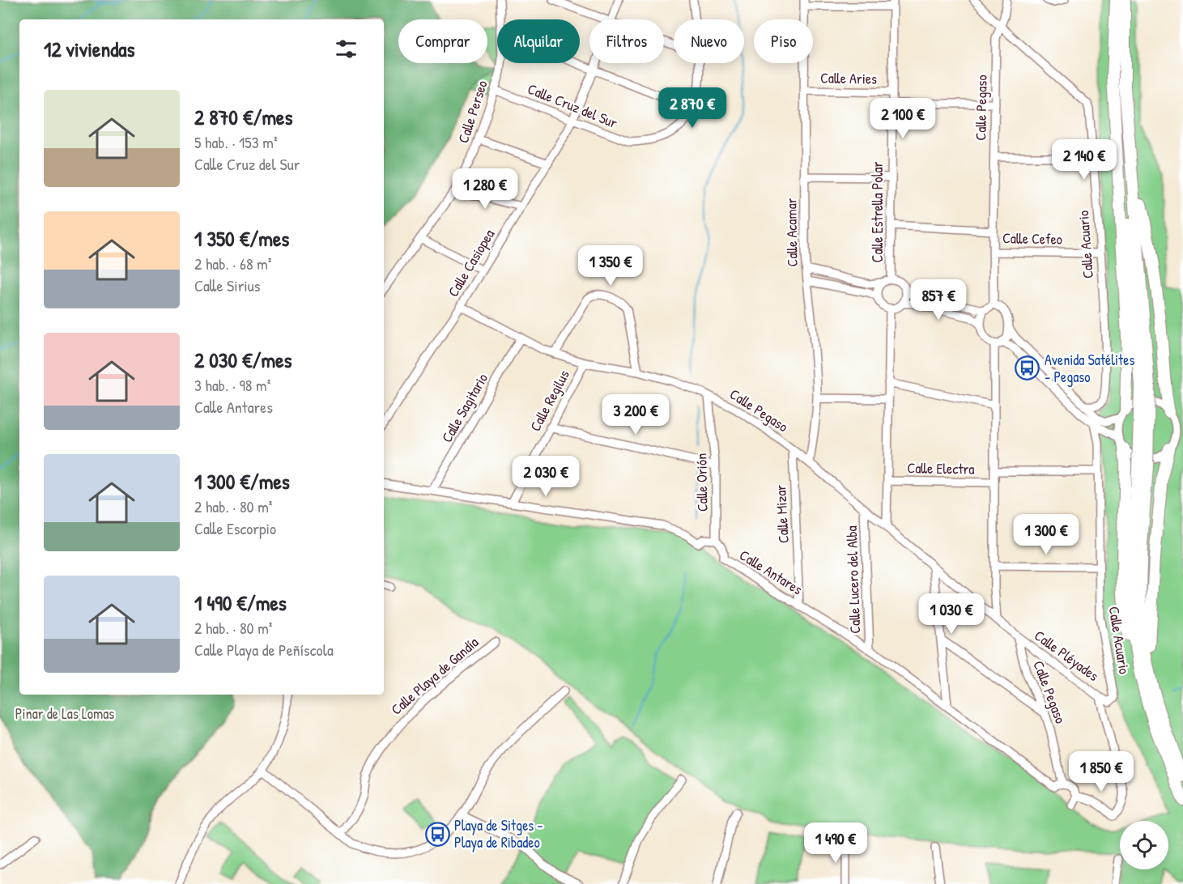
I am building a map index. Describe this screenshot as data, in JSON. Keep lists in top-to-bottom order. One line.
{"streets":{"street":["Calle Aries","Calle Cruz del Sur","Calle Pegaso","Calle Perseo","Calle Estrella Polar","Calle Acamar","Calle Cefeo","Calle Acuario","Calle Casiopea","Calle Regilus","Calle Sagitario","Calle Electra","Calle Orión","Calle Mizar","Calle Antares","Calle Lucero del Alba","Calle Pléyades","Calle Playa de Gandía"]},"crossings":[["Calle Aries","Calle Estrella Polar"],["Calle Aries","Calle Acamar"],["Calle Cruz del Sur","Calle Perseo"],["Calle Cruz del Sur","Calle Casiopea"],["Calle Pegaso","Calle Acamar"],["Calle Pegaso","Calle Cefeo"],["Calle Pegaso","Calle Acuario"],["Calle Pegaso","Calle Casiopea"],["Calle Pegaso","Calle Regilus"],["Calle Pegaso","Calle Sagitario"],["Calle Pegaso","Calle Orión"],["Calle Pegaso","Calle Mizar"],["Calle Pegaso","Calle Antares"],["Calle Pegaso","Calle Lucero del Alba"],["Calle Pegaso","Calle Pléyades"],["Calle Cefeo","Calle Acuario"],["Calle Acuario","Calle Pléyades"],["Calle Orión","Calle Antares"],["Calle Mizar","Calle Antares"],["Calle Antares","Calle Lucero del Alba"]],"parks":["Pinar de Las Lomas"],"places":{"bus stop":["Avenida Satélites - Pegaso","Playa de Sitges - Playa de Ribadeo"]},"page":{"chip":["Comprar","Alquilar","Filtros","Nuevo","Piso"],"heading":"12 viviendas","list":[{"name":"2 870 €/mes","note":"5 hab. · 153 m² · Calle Cruz del Sur"},{"name":"1 350 €/mes","note":"2 hab. · 68 m² · Calle Sirius"},{"name":"2 030 €/mes","note":"3 hab. · 98 m² · Calle Antares"},{"name":"1 300 €/mes","note":"2 hab. · 80 m² · Calle Escorpio"},{"name":"1 490 €/mes","note":"2 hab. · 80 m² · Calle Playa de Peñíscola"}],"price":["2 870 €","2 100 €","2 140 €","1 280 €","1 350 €","857 €","3 200 €","2 030 €","1 300 €","1 030 €","1 850 €","1 490 €"]}}
